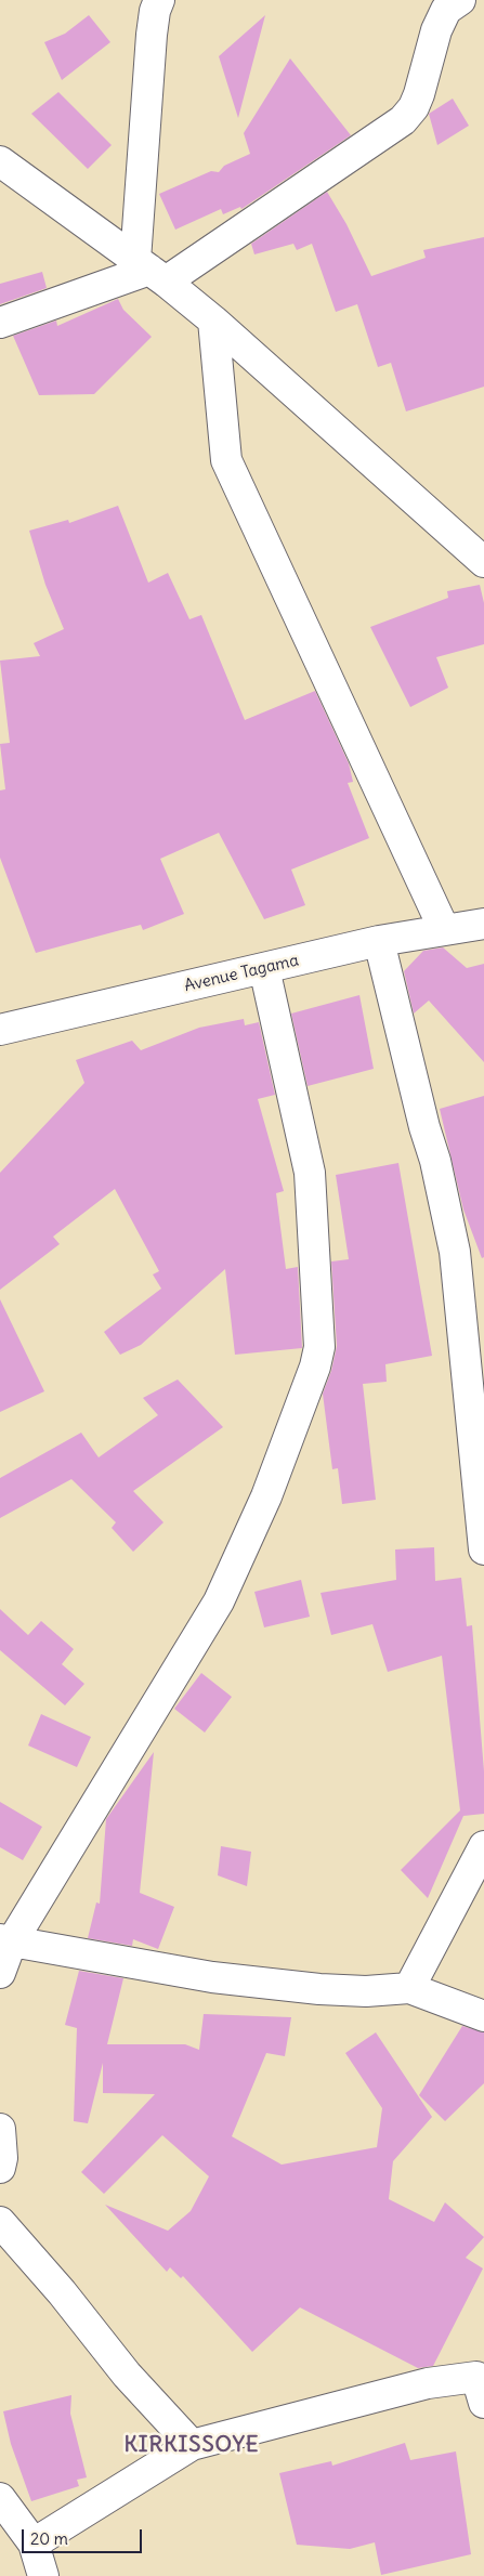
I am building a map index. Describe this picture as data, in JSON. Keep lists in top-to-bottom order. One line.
{"streets":{"street":["Avenue Tagama"]},"districts":["KIRKISSOYE"],"scale_bar":"20 m"}
